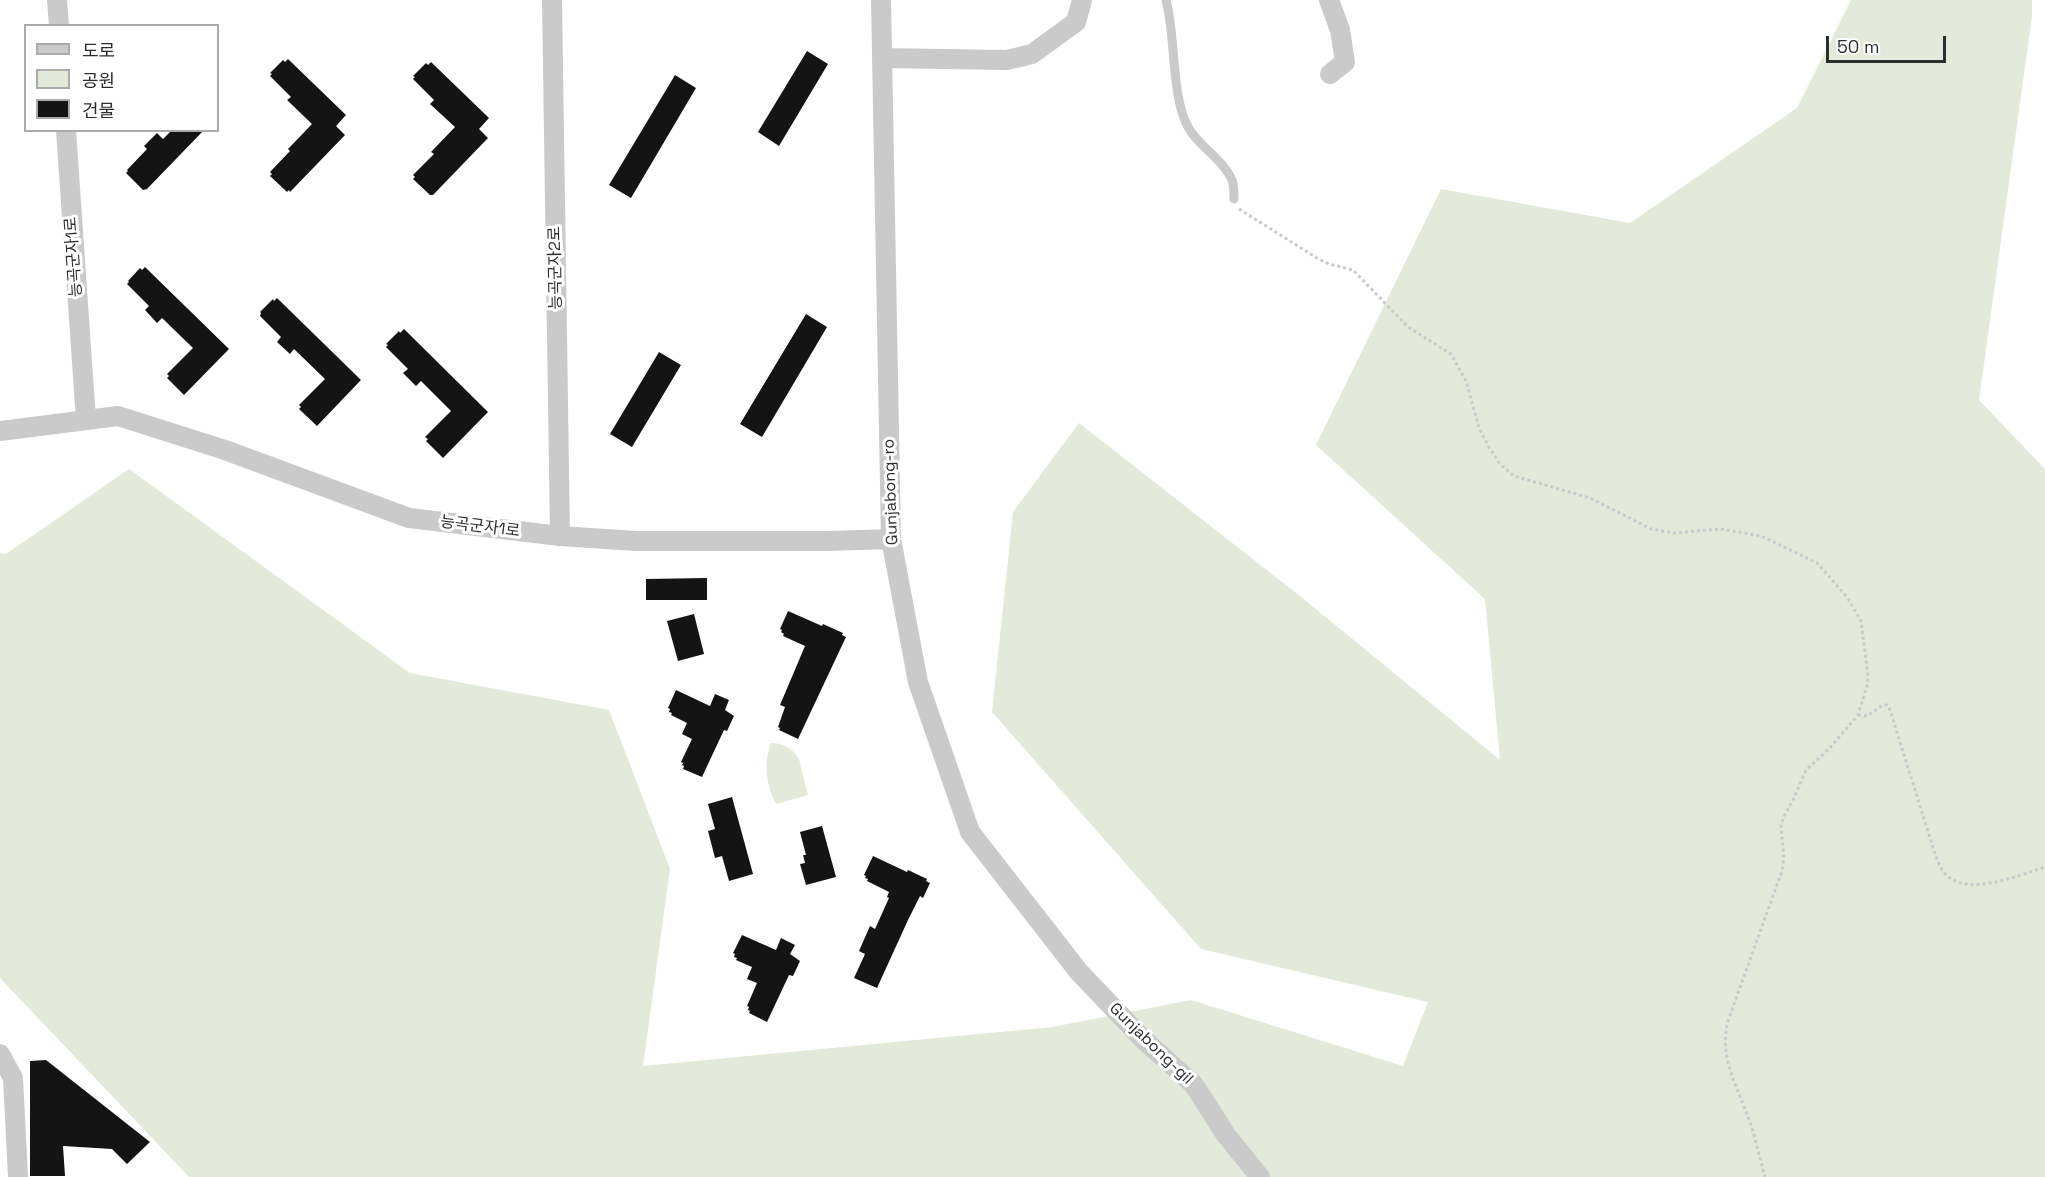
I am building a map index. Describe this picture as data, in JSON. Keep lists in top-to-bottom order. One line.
{"streets":{"street":["능곡군자1로","능곡군자2로","Gunjabong-ro","Gunjabong-gil"]},"crossings":[["능곡군자1로","능곡군자2로"],["능곡군자1로","Gunjabong-ro"],["Gunjabong-ro","Gunjabong-gil"]],"legend":["도로","공원","건물"],"scale_bar":"50 m"}
